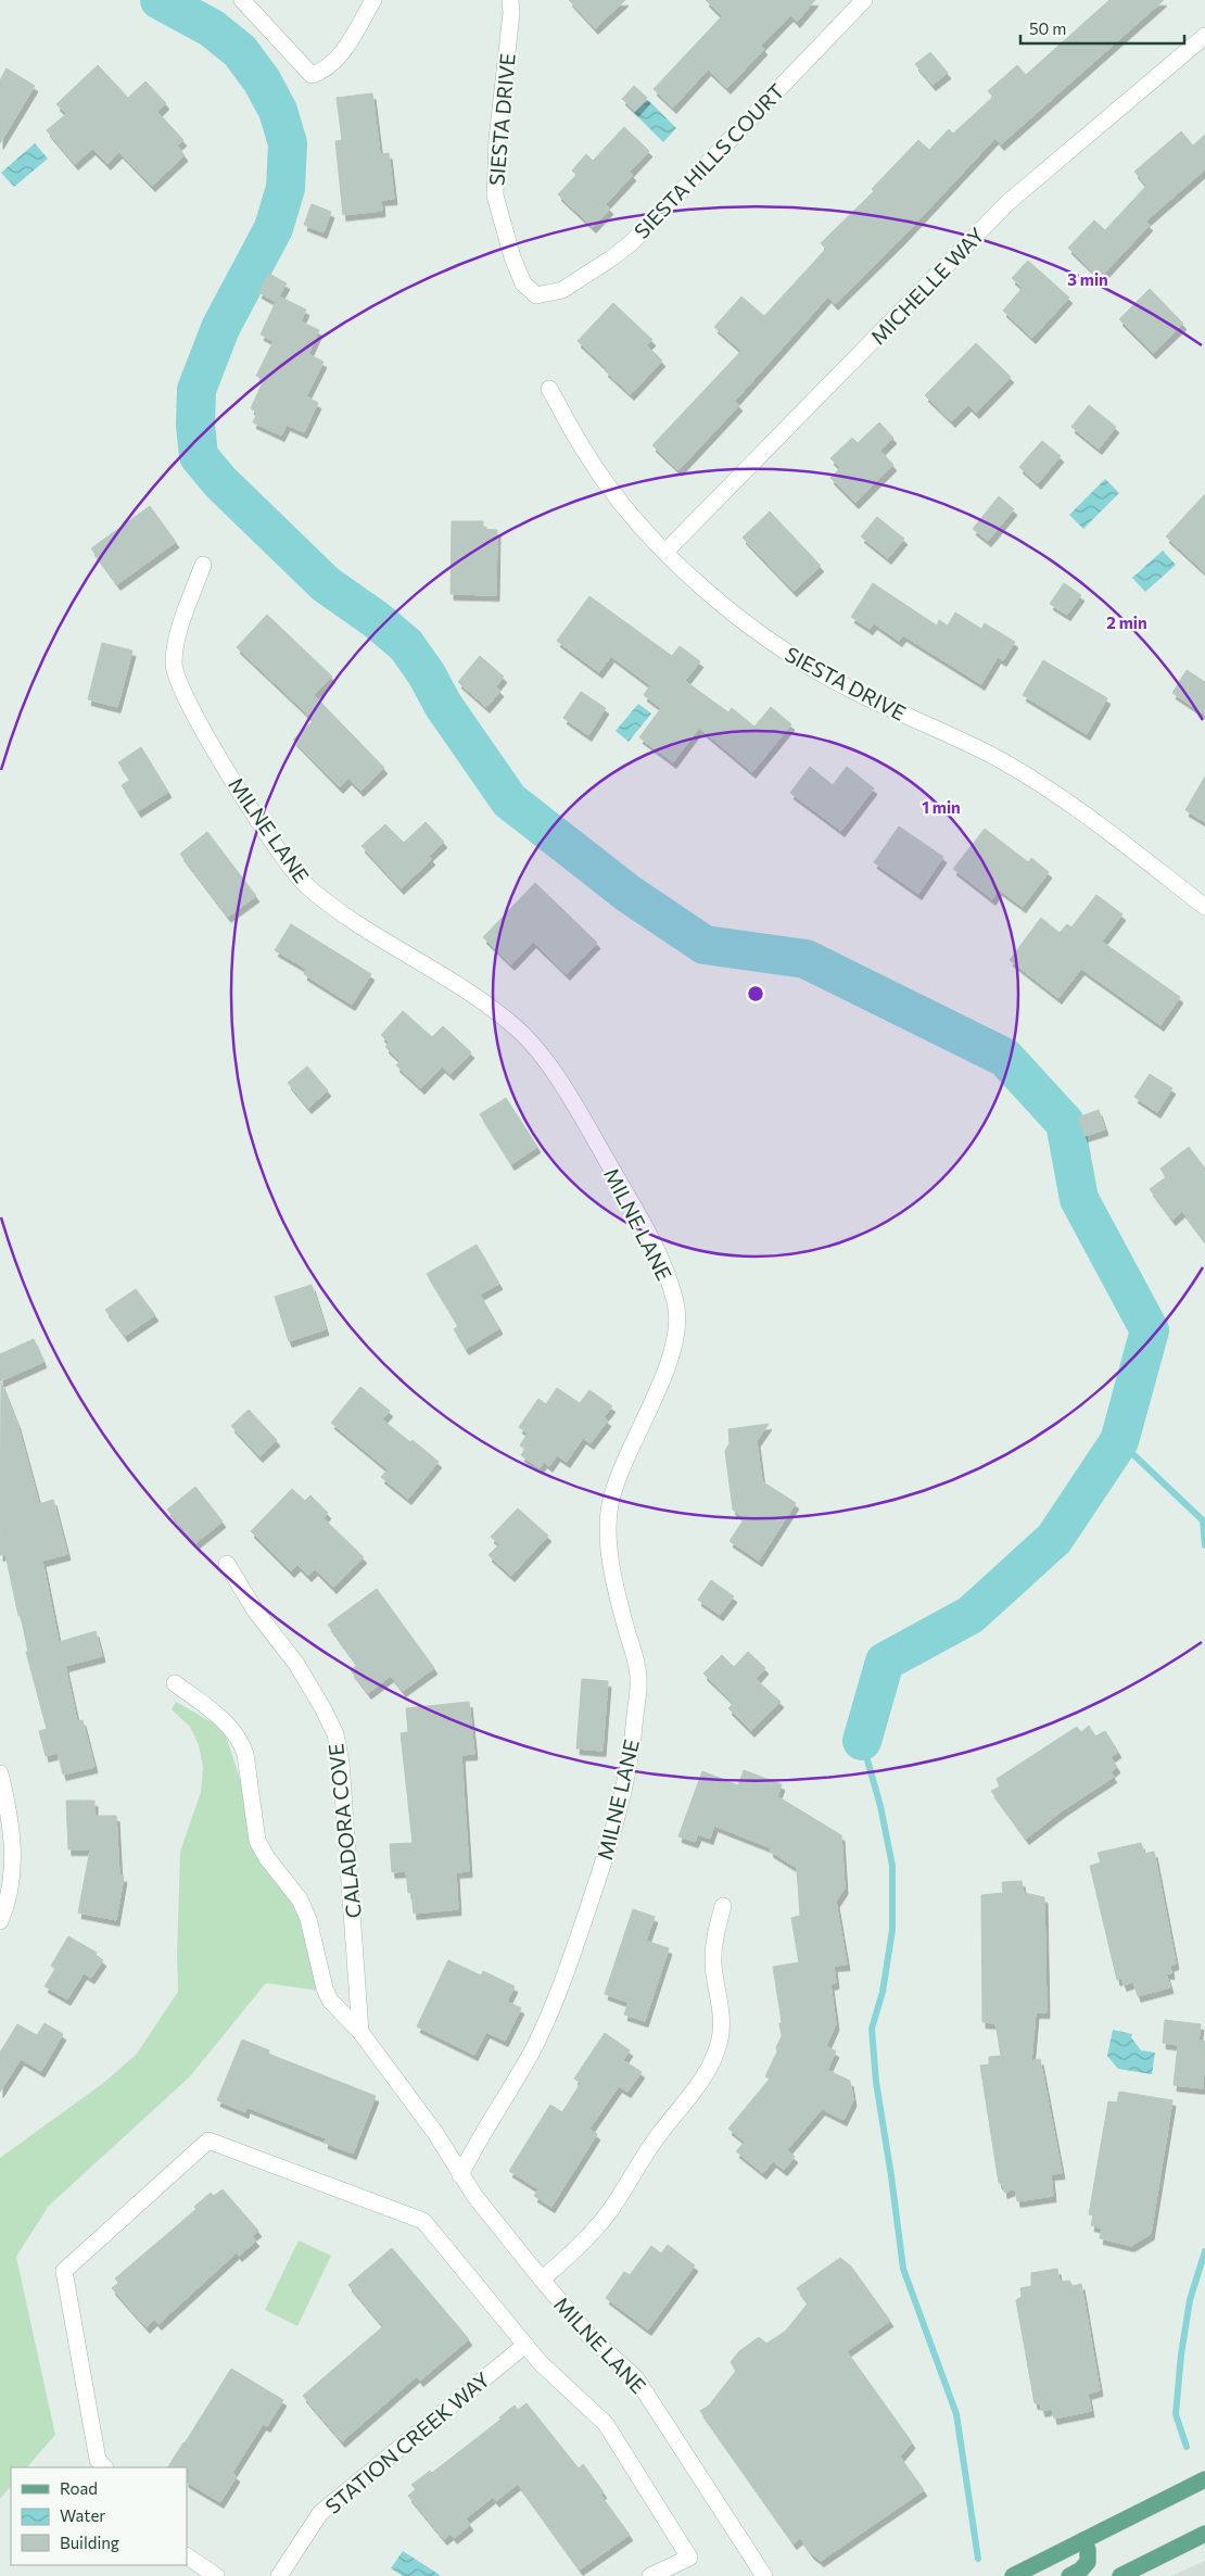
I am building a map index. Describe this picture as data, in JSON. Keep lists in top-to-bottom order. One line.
{"streets":{"street":["SIESTA DRIVE","SIESTA HILLS COURT","MICHELLE WAY","MILNE LANE","CALADORA COVE","STATION CREEK WAY"]},"crossings":[["SIESTA DRIVE","SIESTA HILLS COURT"],["SIESTA DRIVE","MICHELLE WAY"],["MILNE LANE","CALADORA COVE"]],"legend":["Road","Water","Building"],"scale_bar":"50 m","rings":["3 min","2 min","1 min"]}
